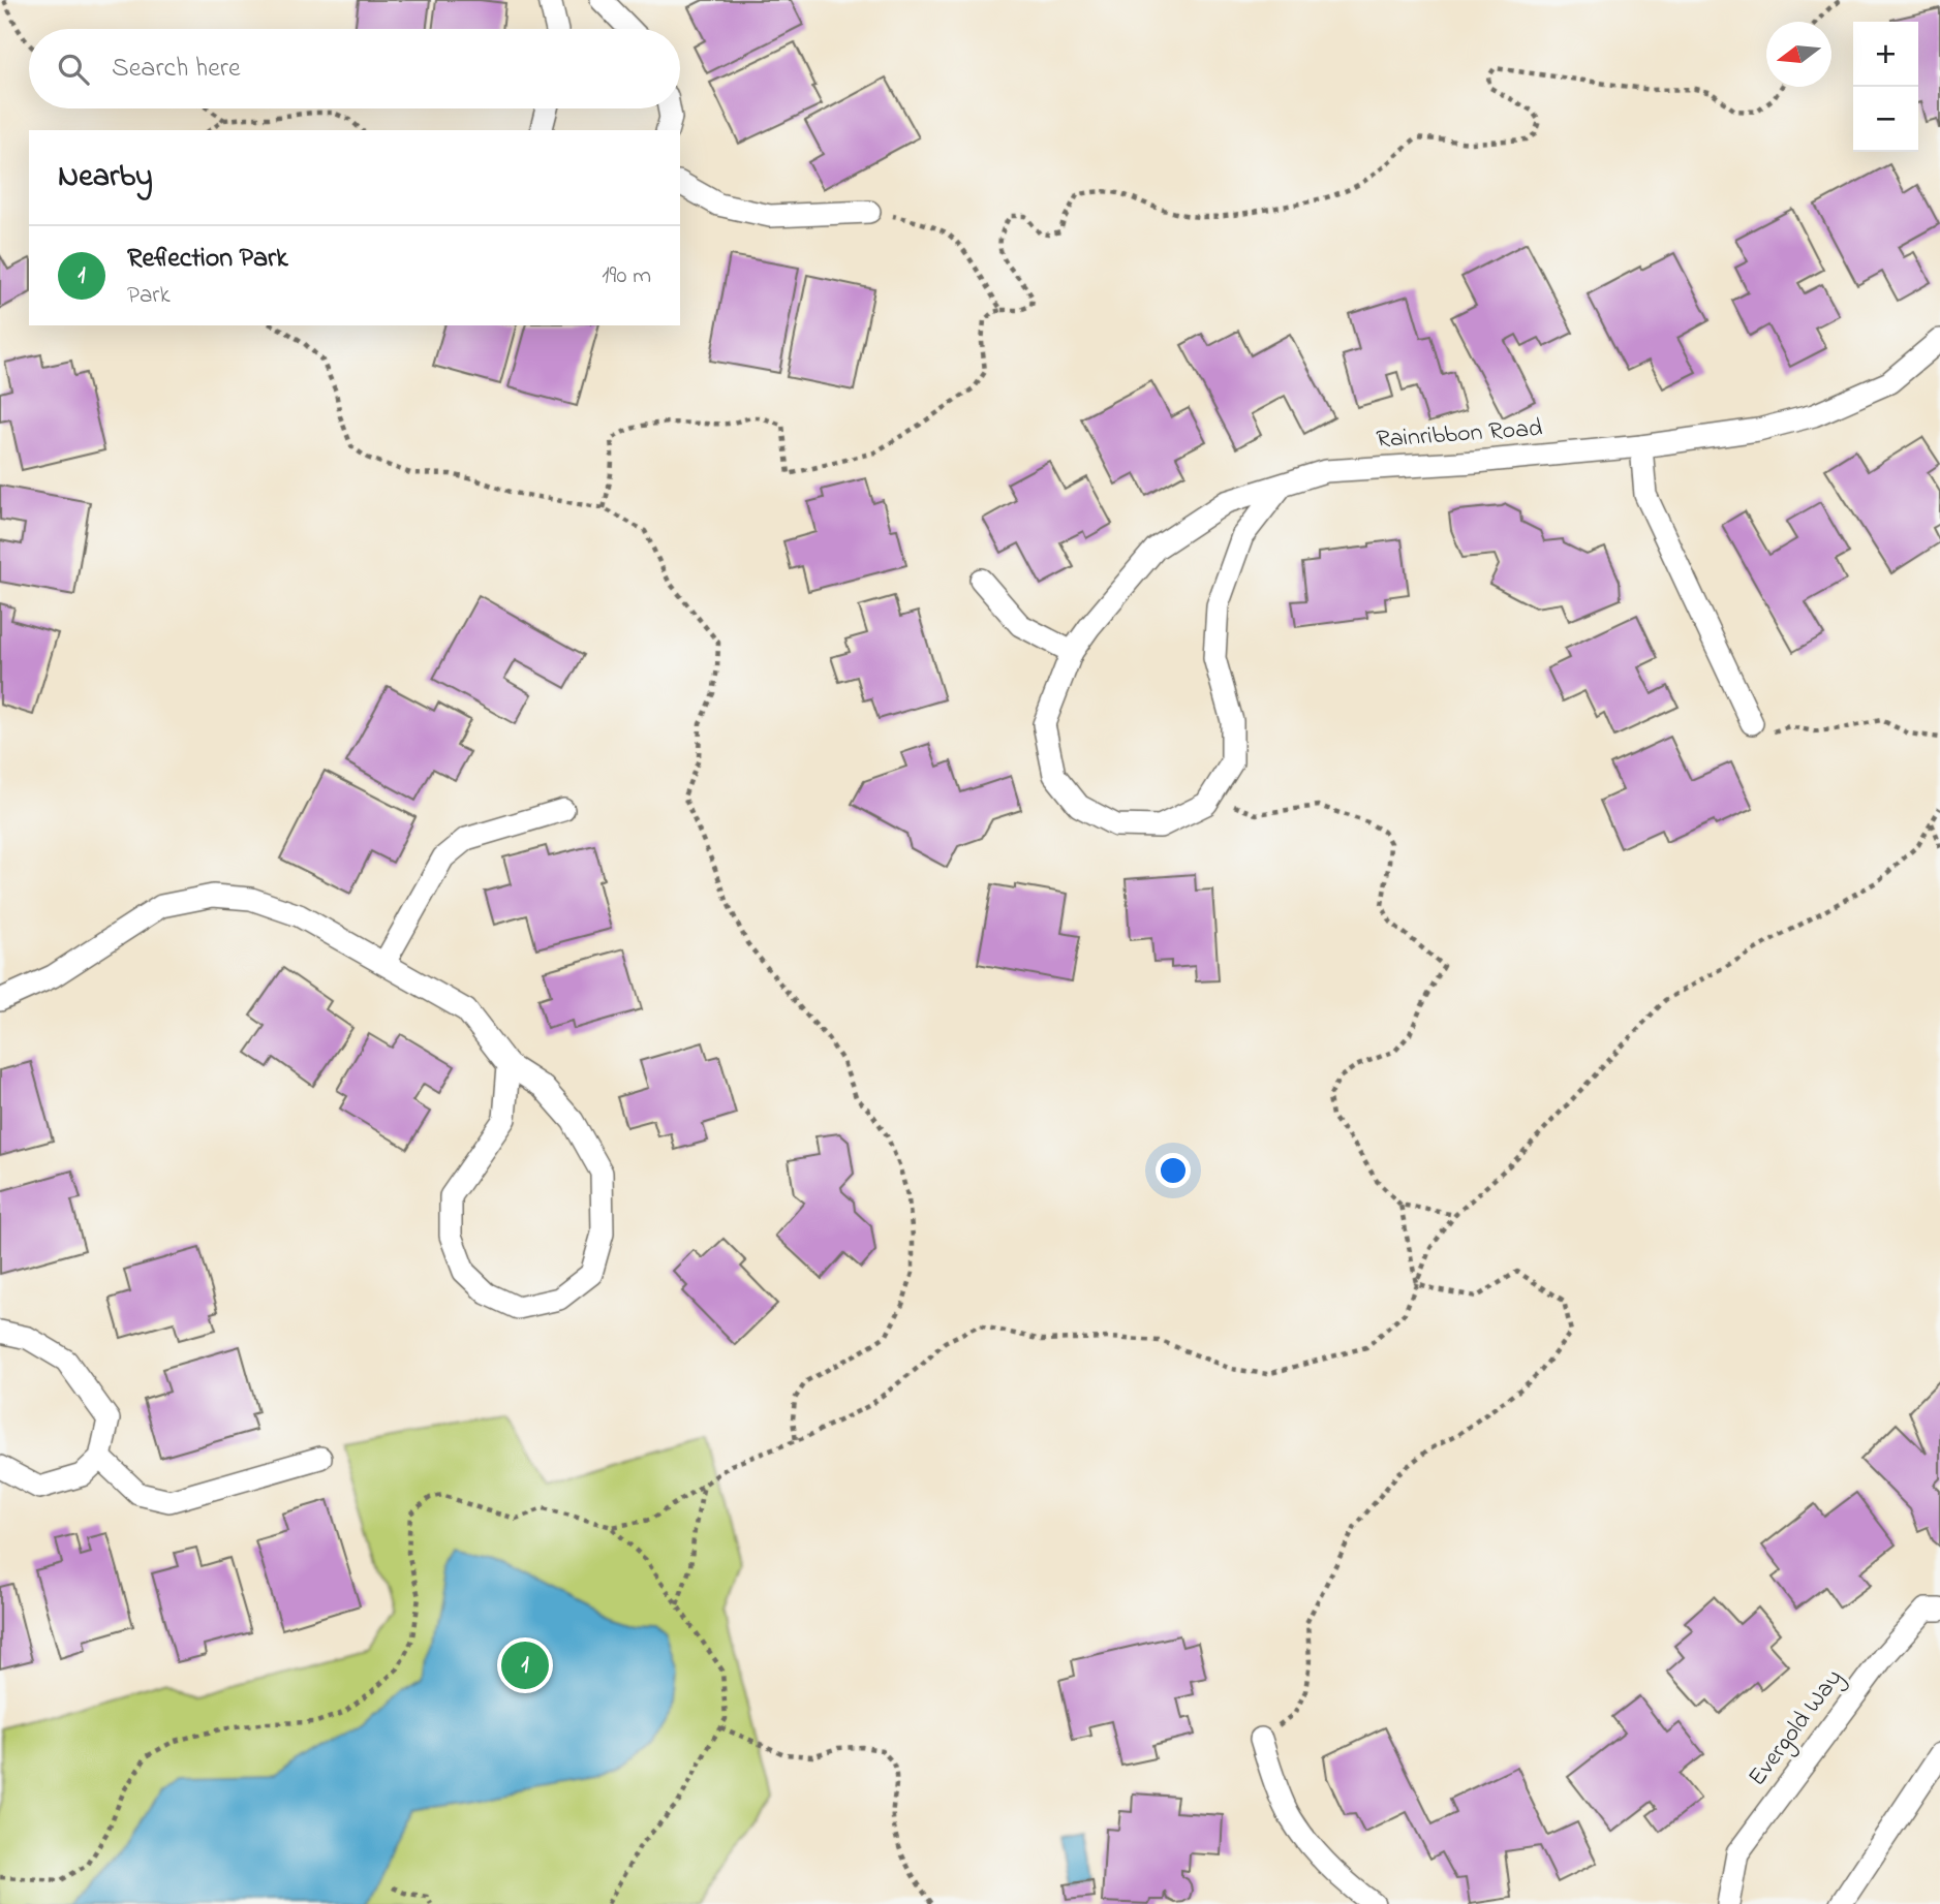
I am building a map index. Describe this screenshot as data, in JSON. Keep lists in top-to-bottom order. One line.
{"streets":{"street":["Rainribbon Road","Evergold Way"]},"north":"left","page":{"map_buttons":["+","−"],"search":"Search here","heading":"Nearby","list":[{"mark":"1","name":"Reflection Park","note":"Park","value":"190 m"}],"pins":"1"}}
